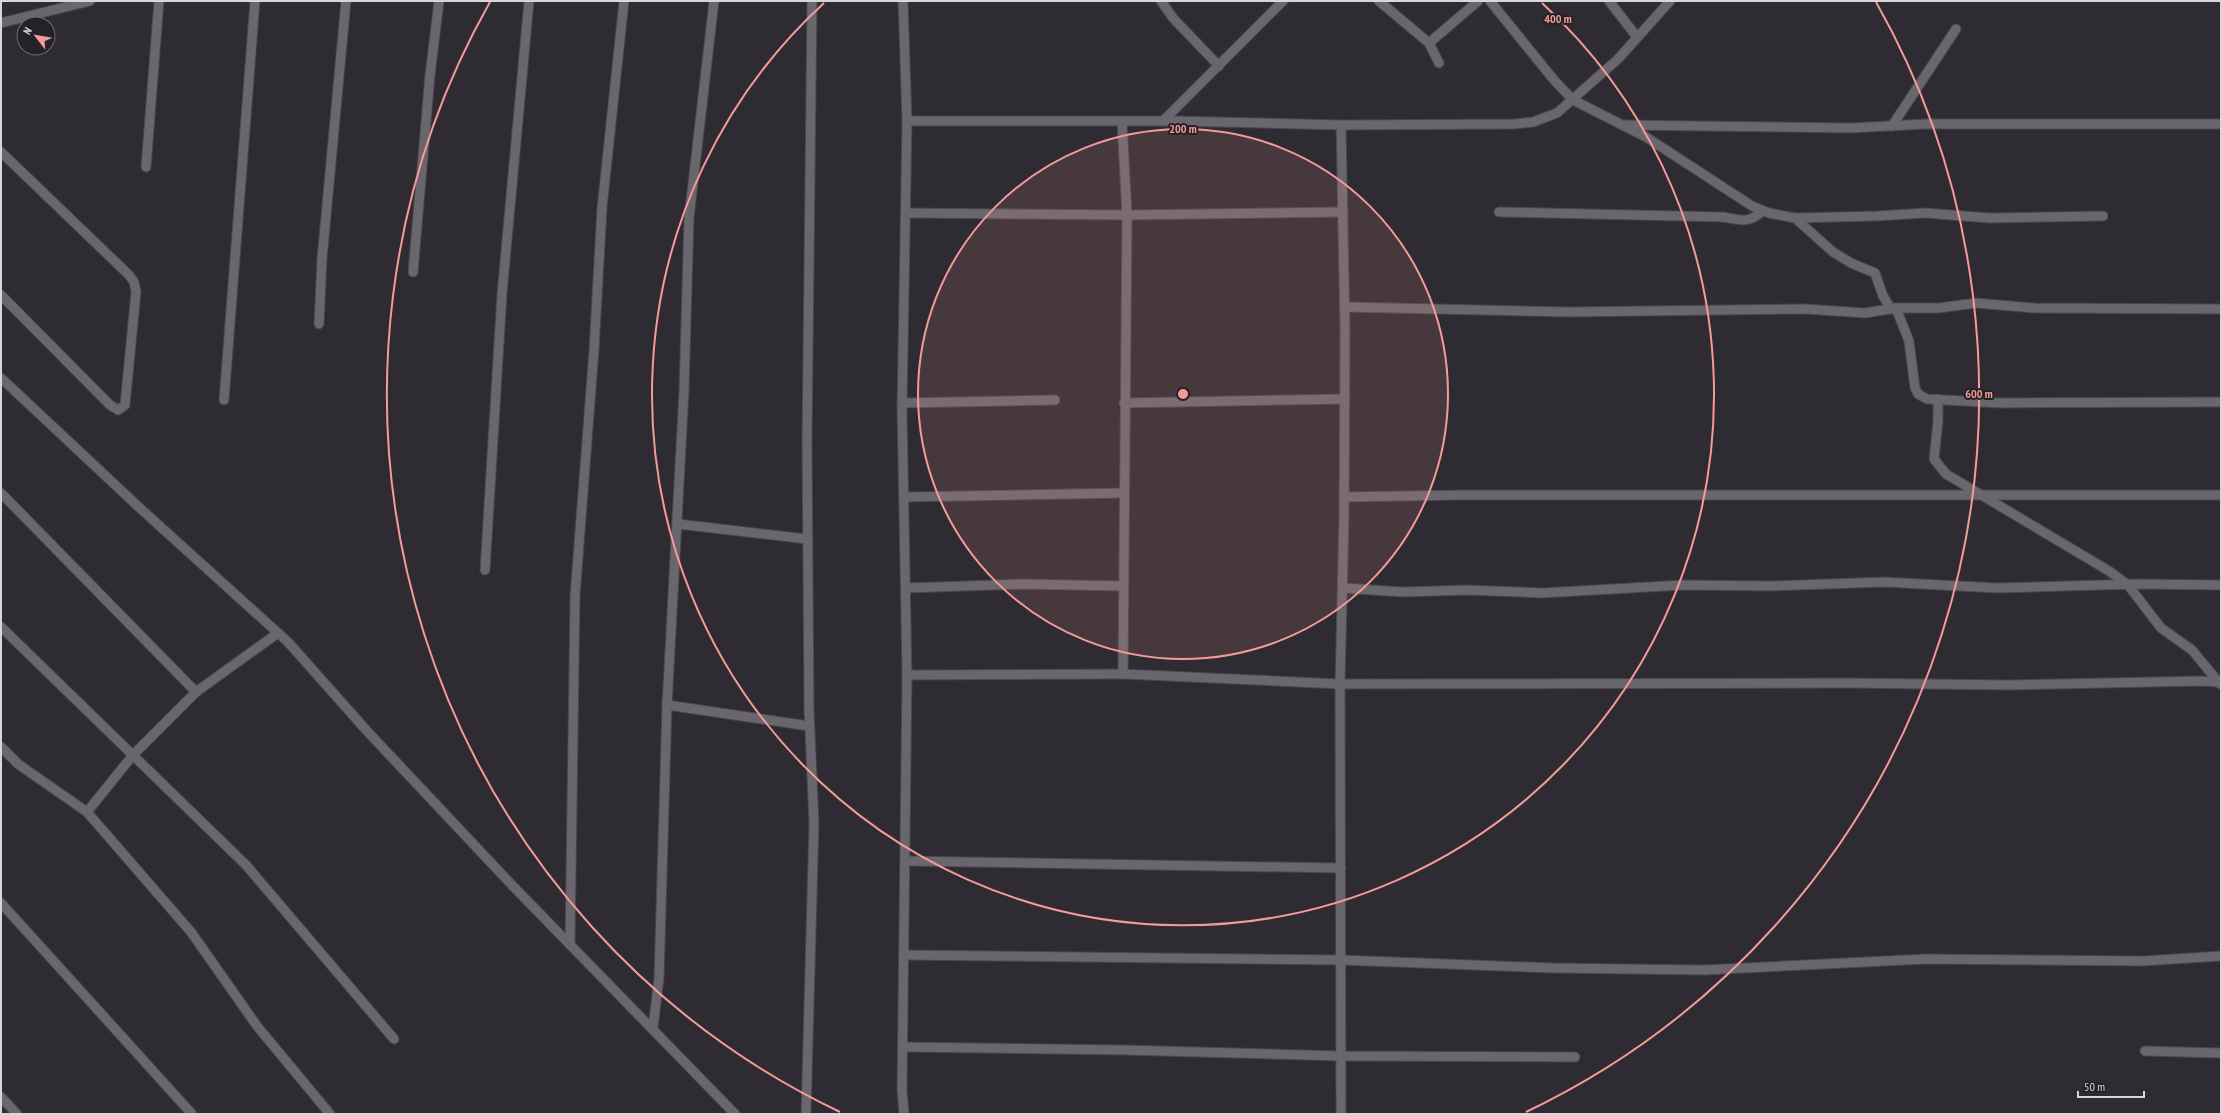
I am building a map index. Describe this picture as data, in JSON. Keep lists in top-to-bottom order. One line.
{"scale_bar":"50 m","north":"top left","rings":["400 m","200 m","600 m"]}
